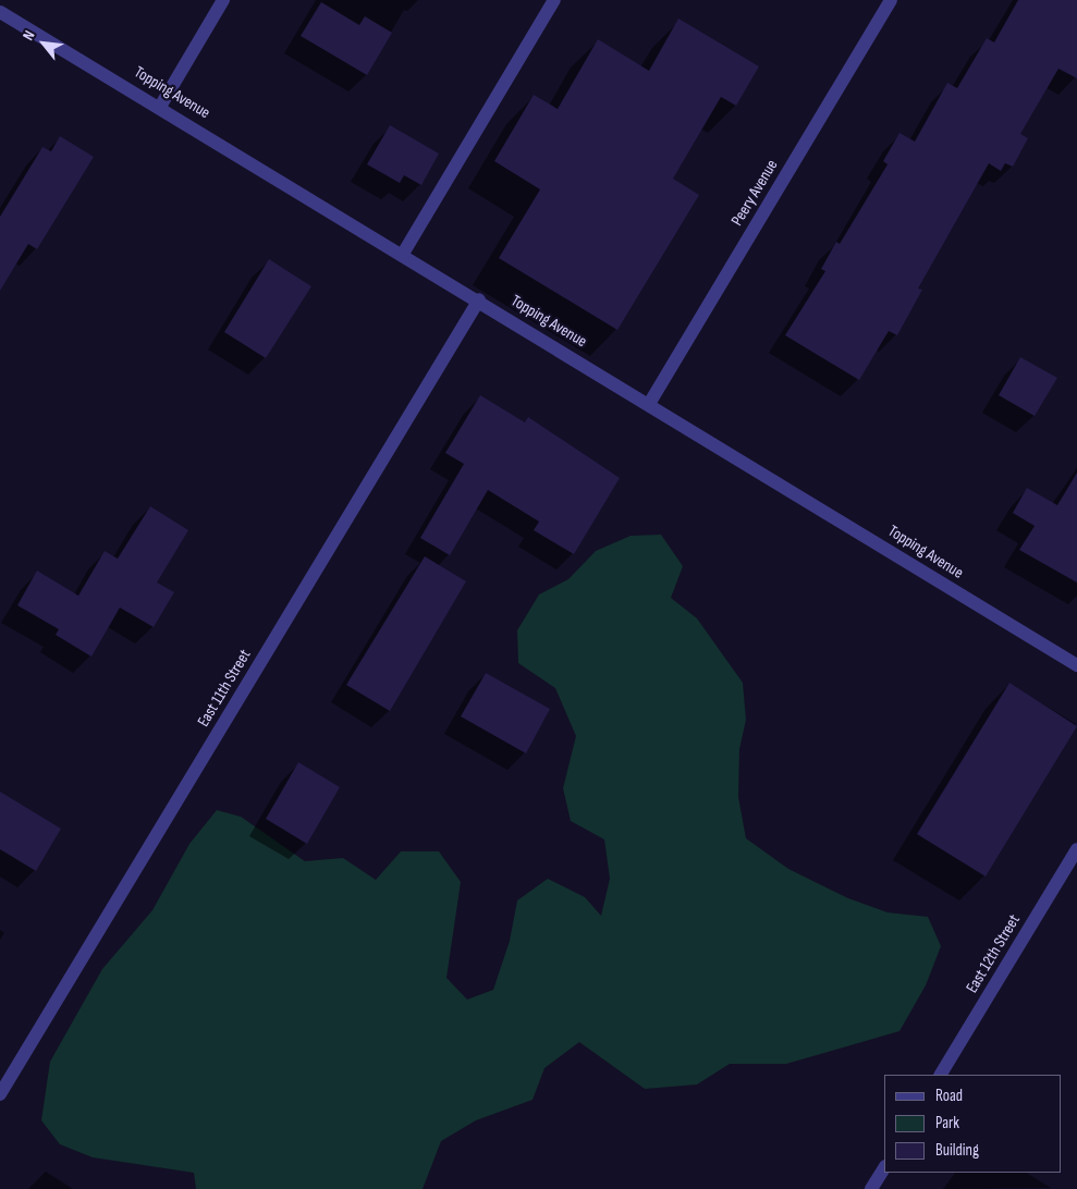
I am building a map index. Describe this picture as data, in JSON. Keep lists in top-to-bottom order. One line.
{"streets":{"street":["Topping Avenue","Peery Avenue","East 11th Street","East 12th Street"]},"crossings":[["Topping Avenue","Peery Avenue"],["Topping Avenue","East 11th Street"]],"legend":["Road","Park","Building"],"north":"top left"}
